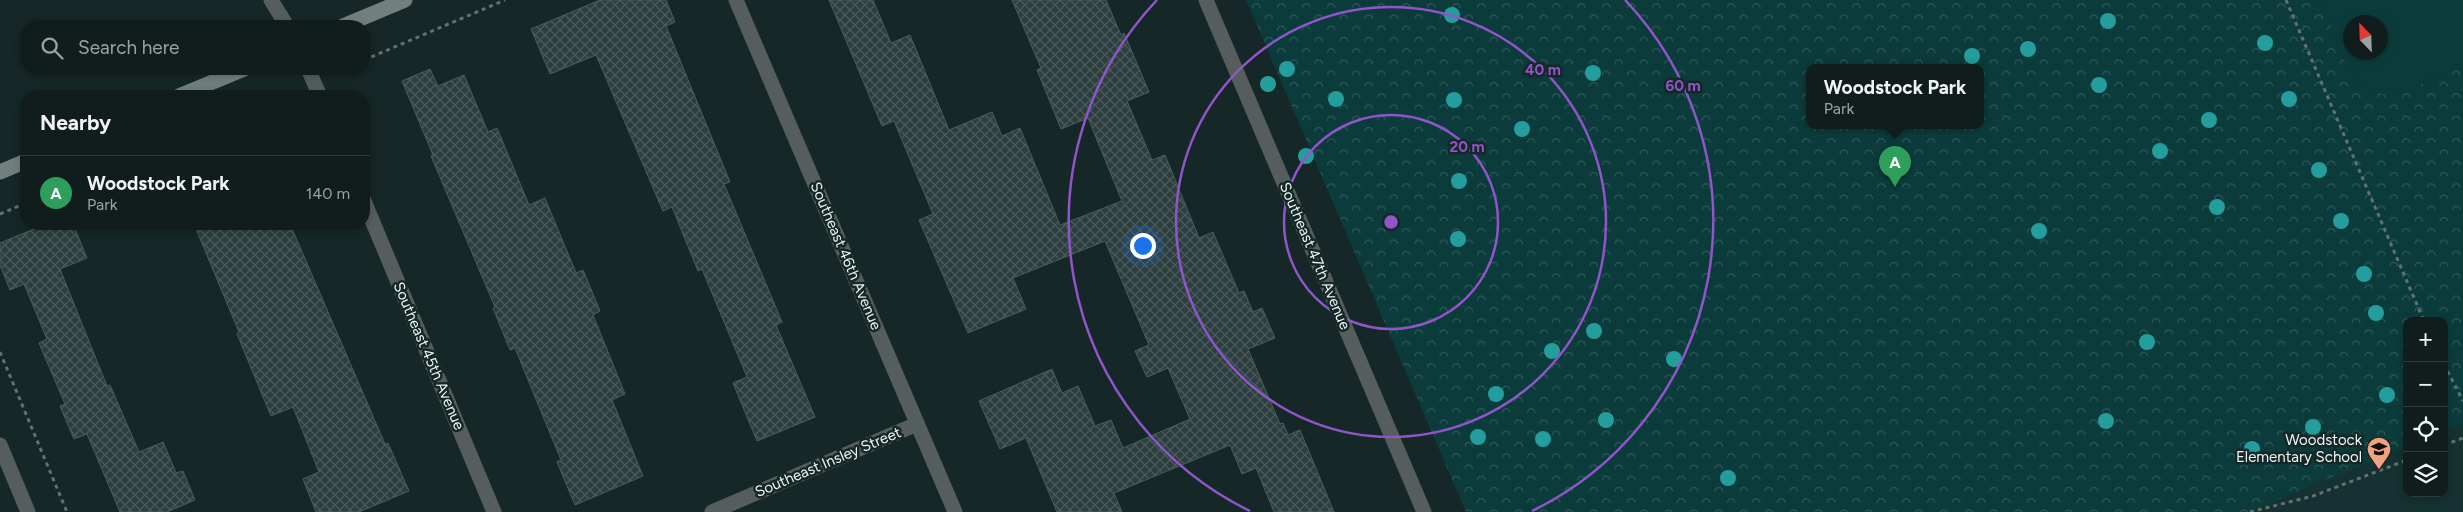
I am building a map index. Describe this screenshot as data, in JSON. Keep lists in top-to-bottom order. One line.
{"streets":{"street":["Southeast 46th Avenue","Southeast 47th Avenue","Southeast 45th Avenue","Southeast Insley Street"]},"crossings":[["Southeast 46th Avenue","Southeast Insley Street"]],"places":{"school or university":["Woodstock Elementary School"]},"north":"top left","page":{"search":"Search here","popup":["Woodstock Park","Park"],"heading":"Nearby","pins":"A","list":[{"mark":"A","name":"Woodstock Park","note":"Park","value":"140 m"}],"map_buttons":["+","−"]},"rings":["40 m","60 m","20 m"]}
